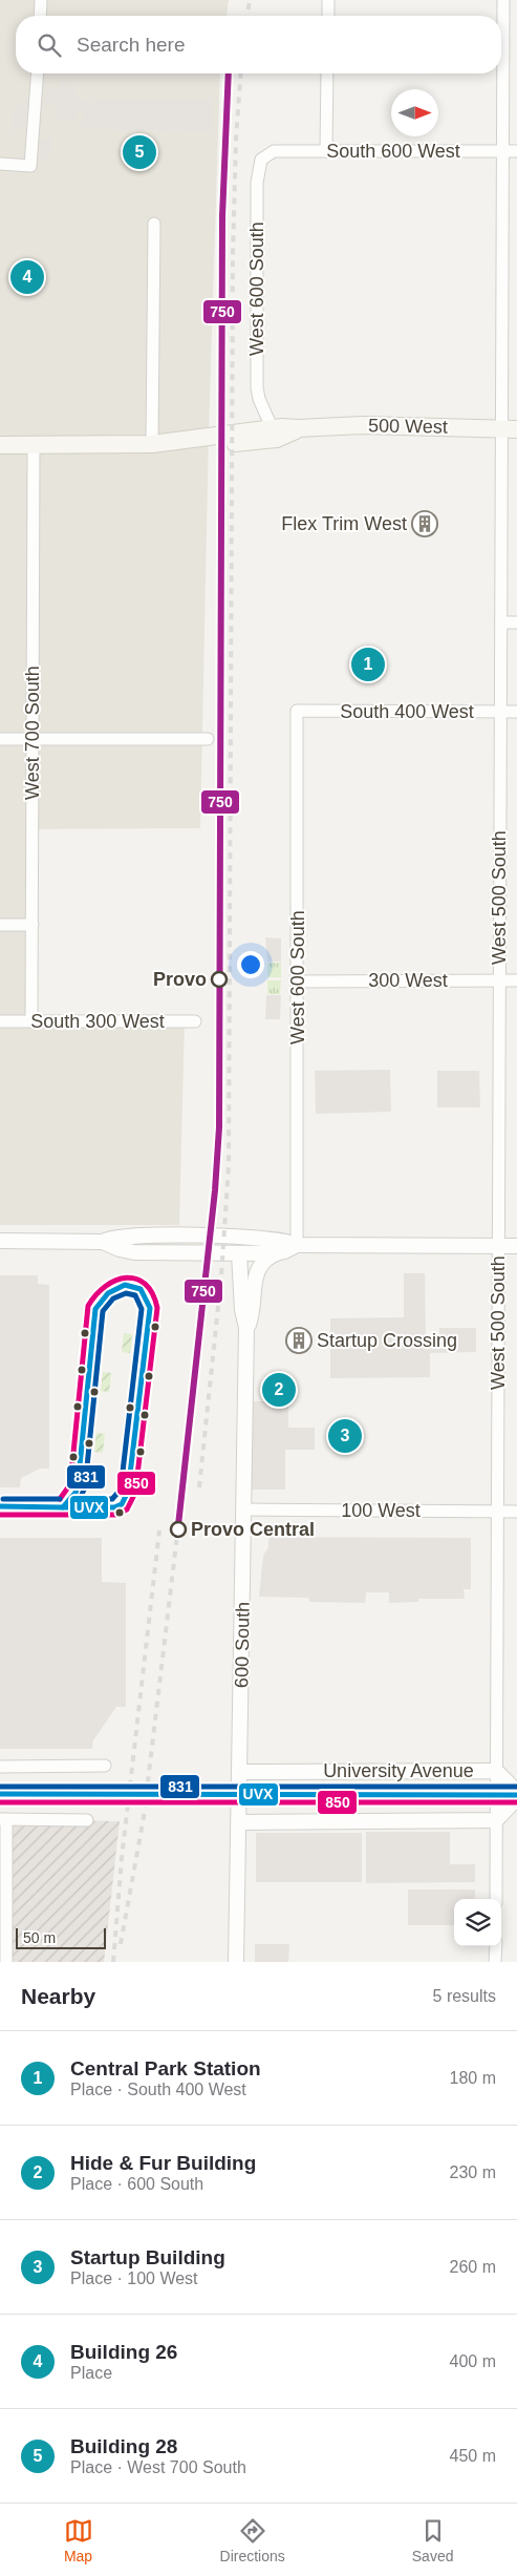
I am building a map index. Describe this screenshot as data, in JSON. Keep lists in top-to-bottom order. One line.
{"streets":{"main road":["500 West"],"street":["South 600 West","West 600 South","South 400 West","West 700 South","West 500 South","300 West","South 300 West","100 West","600 South","University Avenue"]},"crossings":[["South 600 West","West 600 South"],["South 600 West","West 500 South"],["West 600 South","500 West"],["West 600 South","South 400 West"],["West 600 South","300 West"],["500 West","West 500 South"],["South 400 West","West 500 South"],["West 700 South","South 300 West"],["West 500 South","300 West"],["West 500 South","100 West"],["West 500 South","University Avenue"],["100 West","600 South"],["600 South","University Avenue"]],"places":{"building":["Flex Trim West","Startup Crossing"],"other":["Provo","Provo Central"]},"lines":["transit line 750","transit line 850","transit line UVX","transit line 831"],"scale_bar":"50 m","north":"right","page":{"search":"Search here","pins":["5","4","1","2","3"],"scale":"50 m","heading":["Nearby","5 results"],"list":[{"mark":"1","name":"Central Park Station","note":"Place · South 400 West","value":"180 m"},{"mark":"2","name":"Hide & Fur Building","note":"Place · 600 South","value":"230 m"},{"mark":"3","name":"Startup Building","note":"Place · 100 West","value":"260 m"},{"mark":"4","name":"Building 26","note":"Place","value":"400 m"},{"mark":"5","name":"Building 28","note":"Place · West 700 South","value":"450 m"}],"nav":["Map","Directions","Saved"]}}
